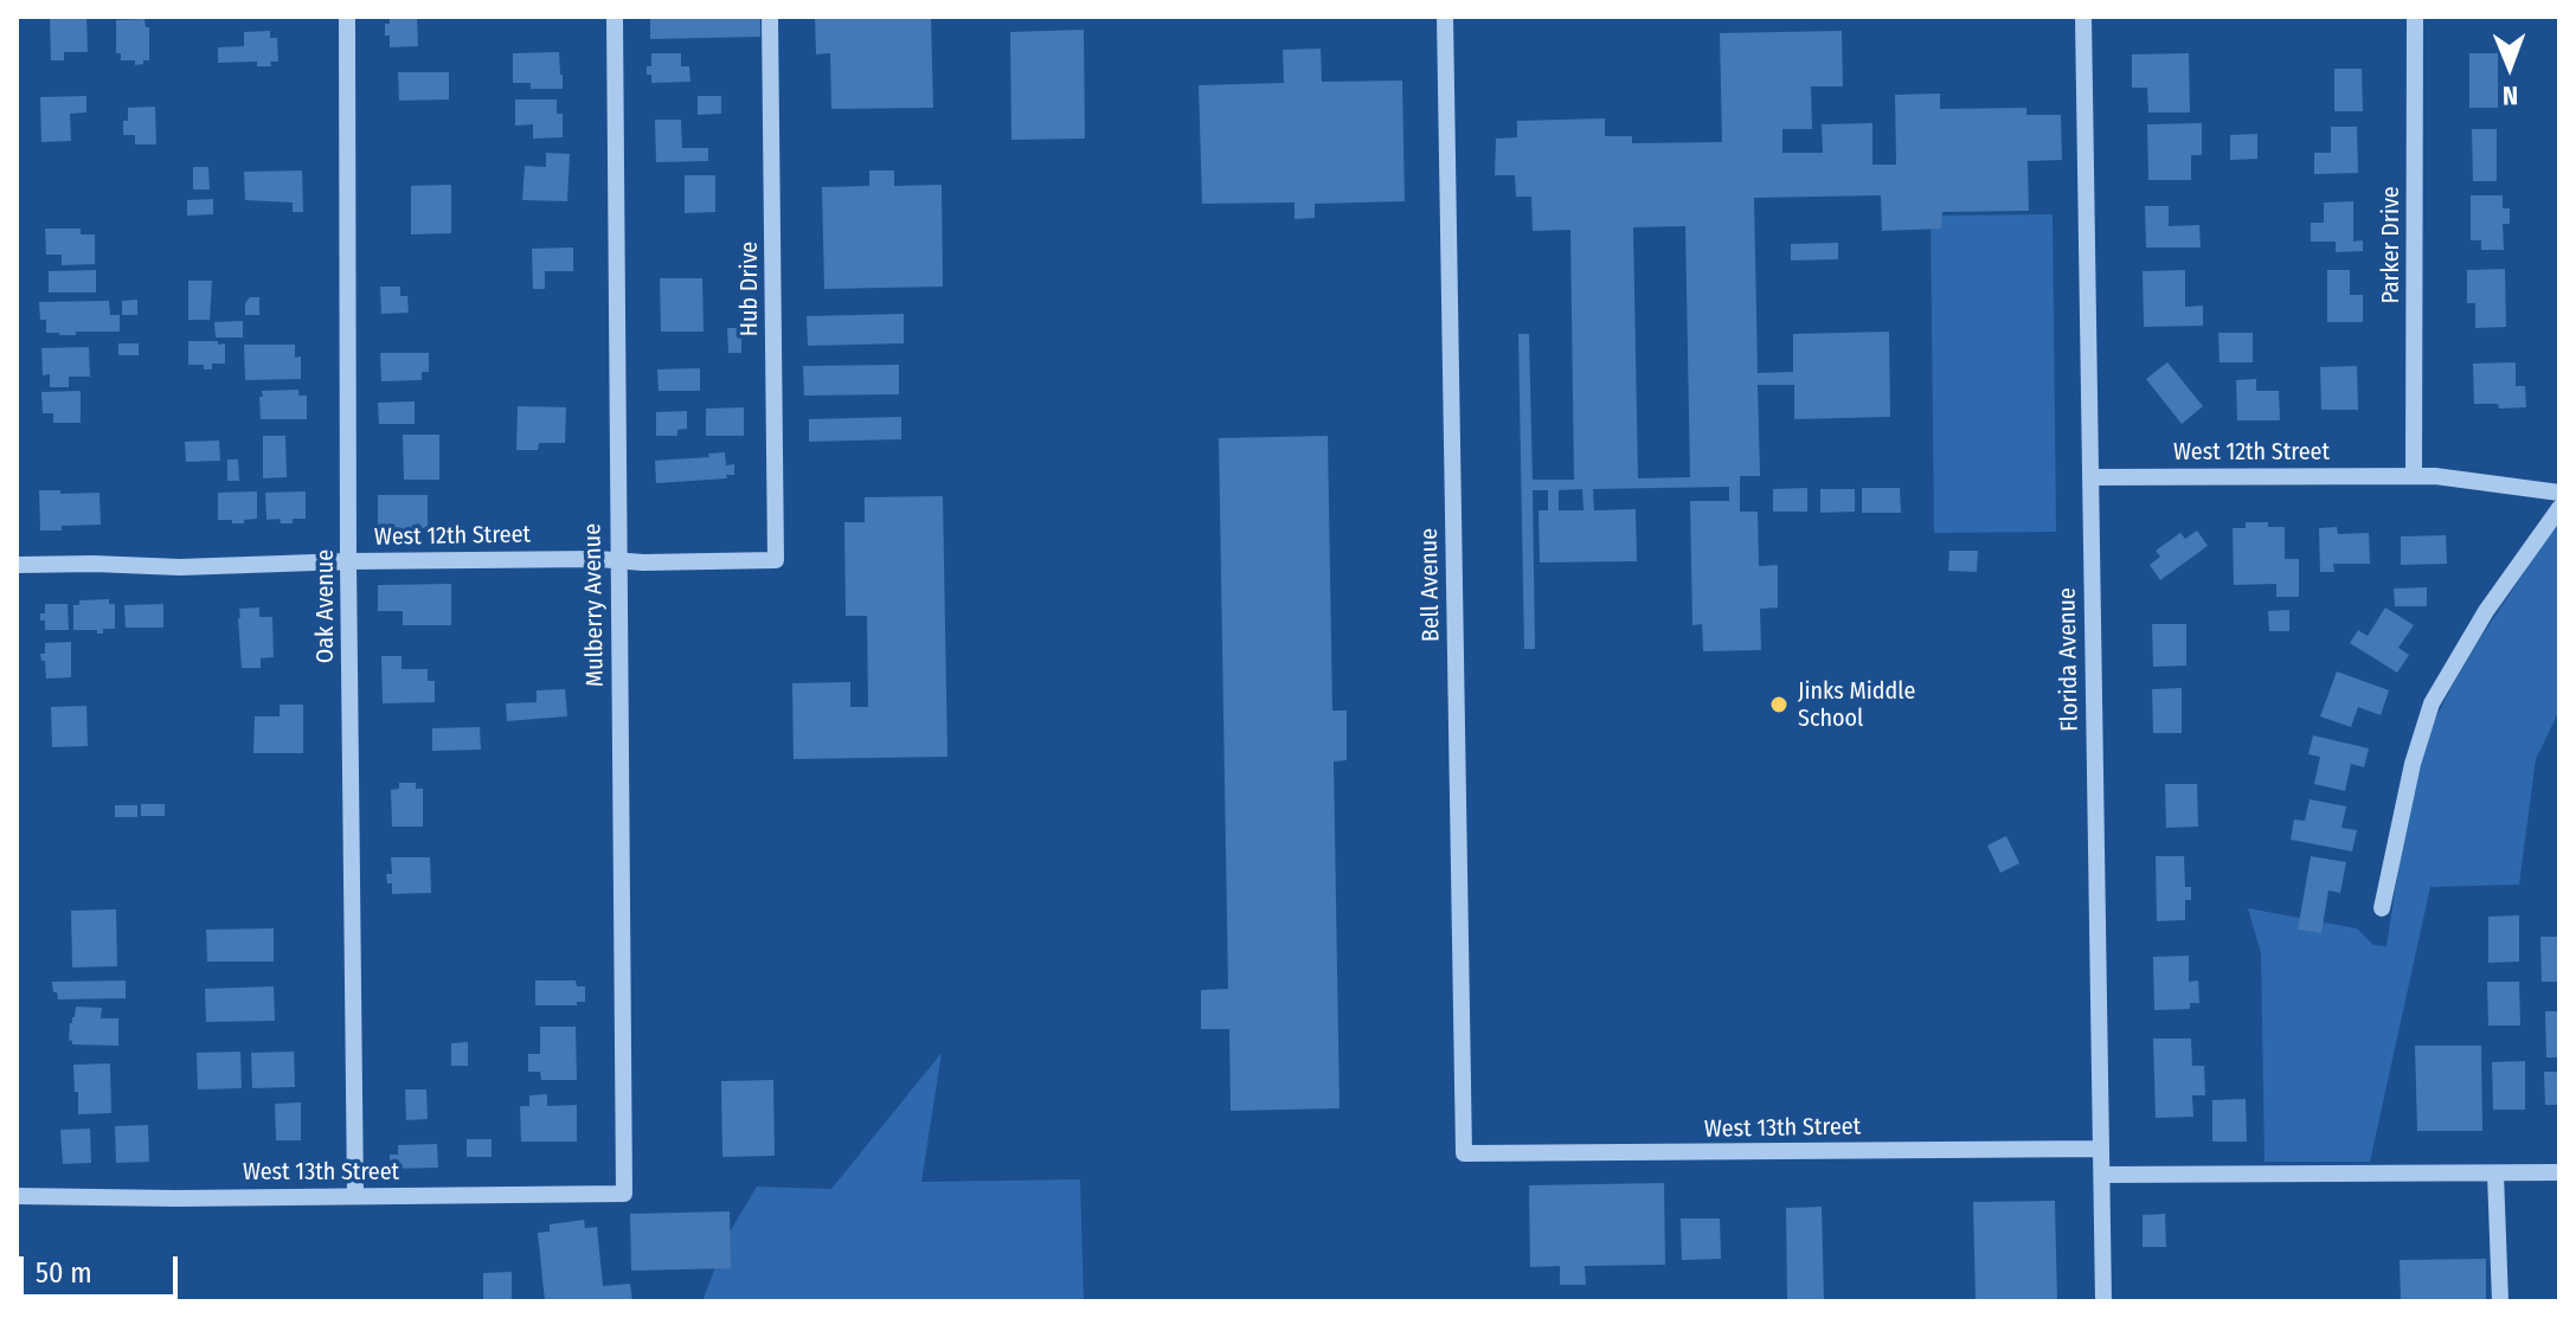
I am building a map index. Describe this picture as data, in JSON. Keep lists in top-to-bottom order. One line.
{"streets":{"street":["Parker Drive","Hub Drive","West 12th Street","Bell Avenue","Mulberry Avenue","Oak Avenue","Florida Avenue","West 13th Street"]},"crossings":[["Parker Drive","West 12th Street"],["Hub Drive","West 12th Street"],["West 12th Street","Mulberry Avenue"],["West 12th Street","Oak Avenue"],["West 12th Street","Florida Avenue"],["Bell Avenue","West 13th Street"],["Mulberry Avenue","West 13th Street"],["Oak Avenue","West 13th Street"],["Florida Avenue","West 13th Street"]],"places":["Jinks Middle School"],"scale_bar":"50 m","north":"bottom"}
